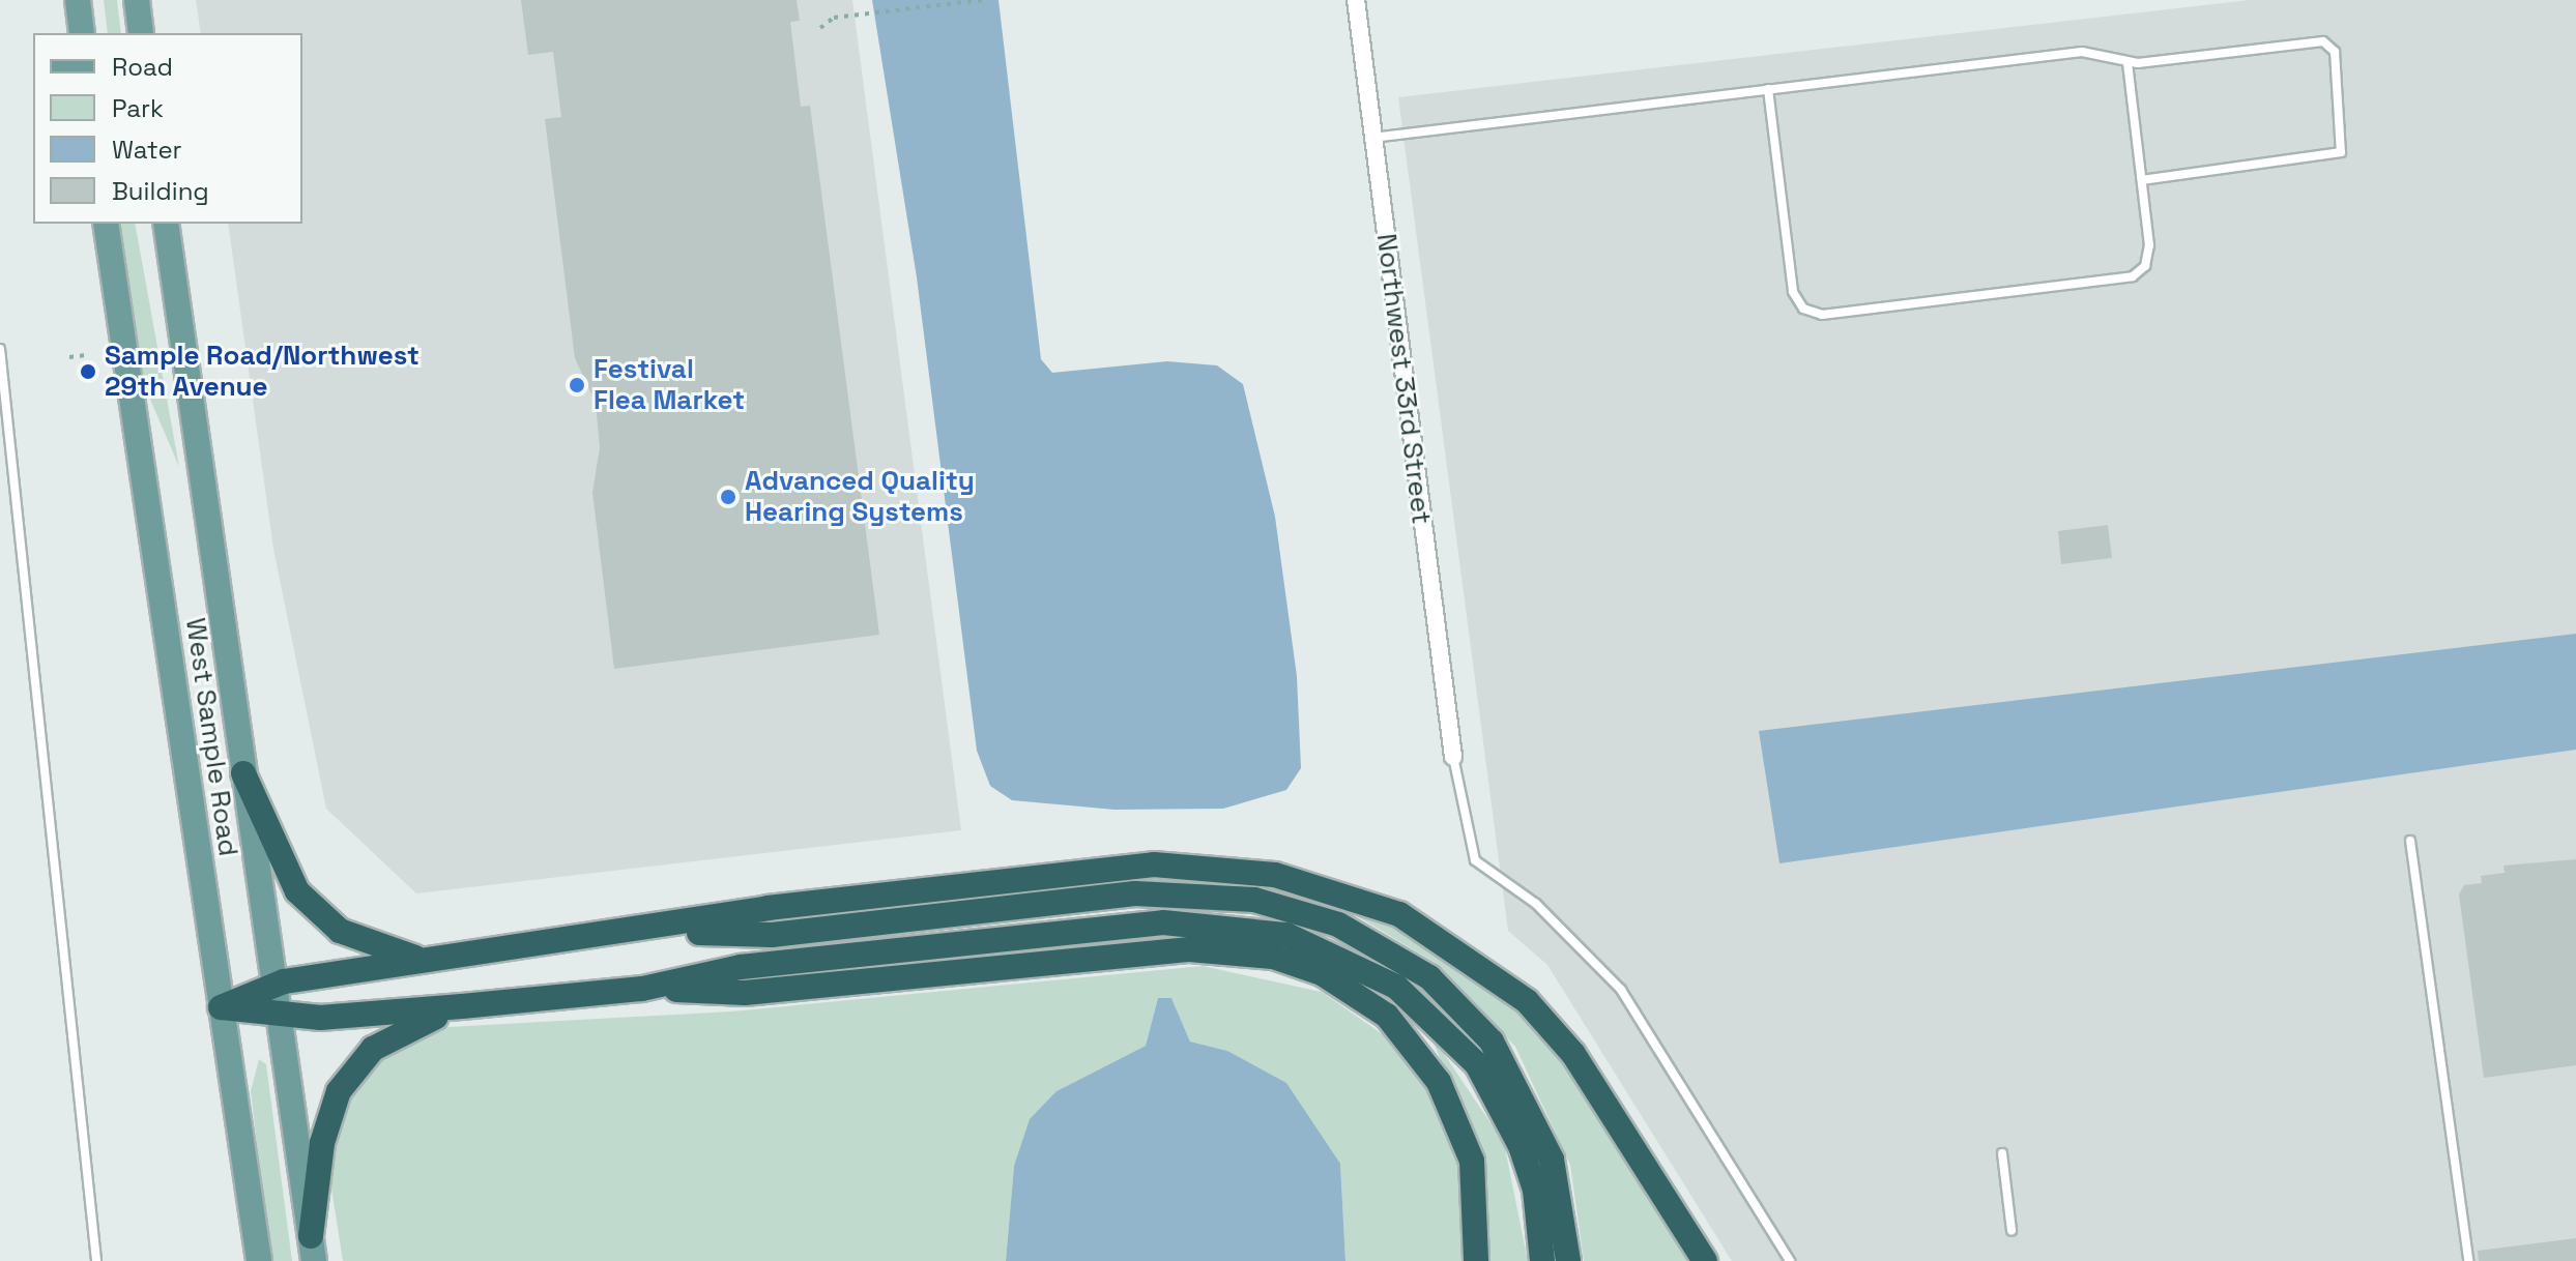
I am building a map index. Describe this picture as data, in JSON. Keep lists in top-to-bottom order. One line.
{"streets":{"main road":["West Sample Road"],"street":["Northwest 33rd Street"]},"places":["Sample Road/Northwest 29th Avenue","Festival Flea Market","Advanced Quality Hearing Systems"],"legend":["Road","Park","Water","Building"]}
